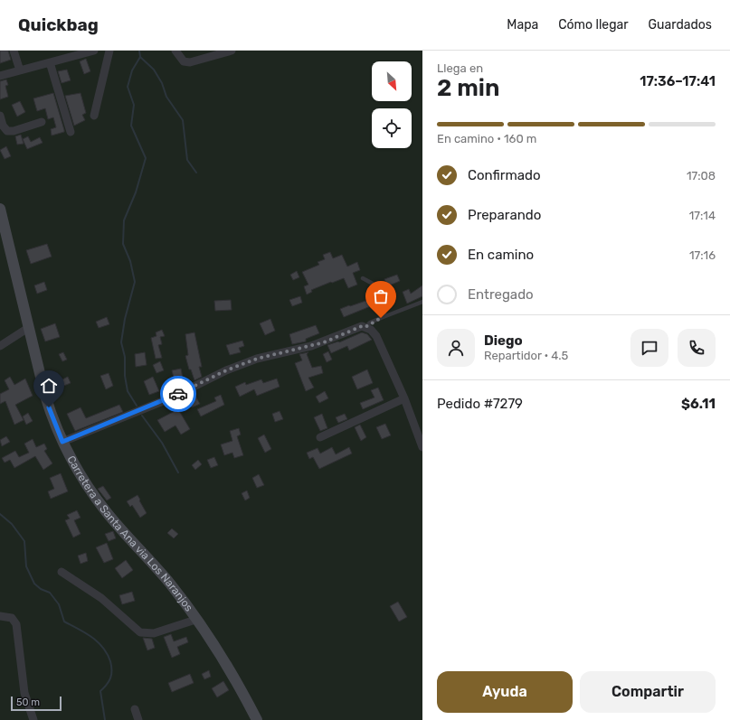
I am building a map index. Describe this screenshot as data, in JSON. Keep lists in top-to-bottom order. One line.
{"streets":{"main road":["Carretera a Santa Ana via Los Naranjos"]},"scale_bar":"50 m","north":"bottom right","page":{"header":"Quickbag","nav":["Mapa","Cómo llegar","Guardados"],"heading":["2 min","Llega en","17:36–17:41"],"panel":["Diego","Repartidor · 4.5","Pedido #7279","$6.11"],"bar":"En camino · 160 m","list":[["Confirmado","17:08"],["Preparando","17:14"],["En camino","17:16"],"Entregado"],"buttons":["Ayuda","Compartir"],"scale":"50 m"}}
